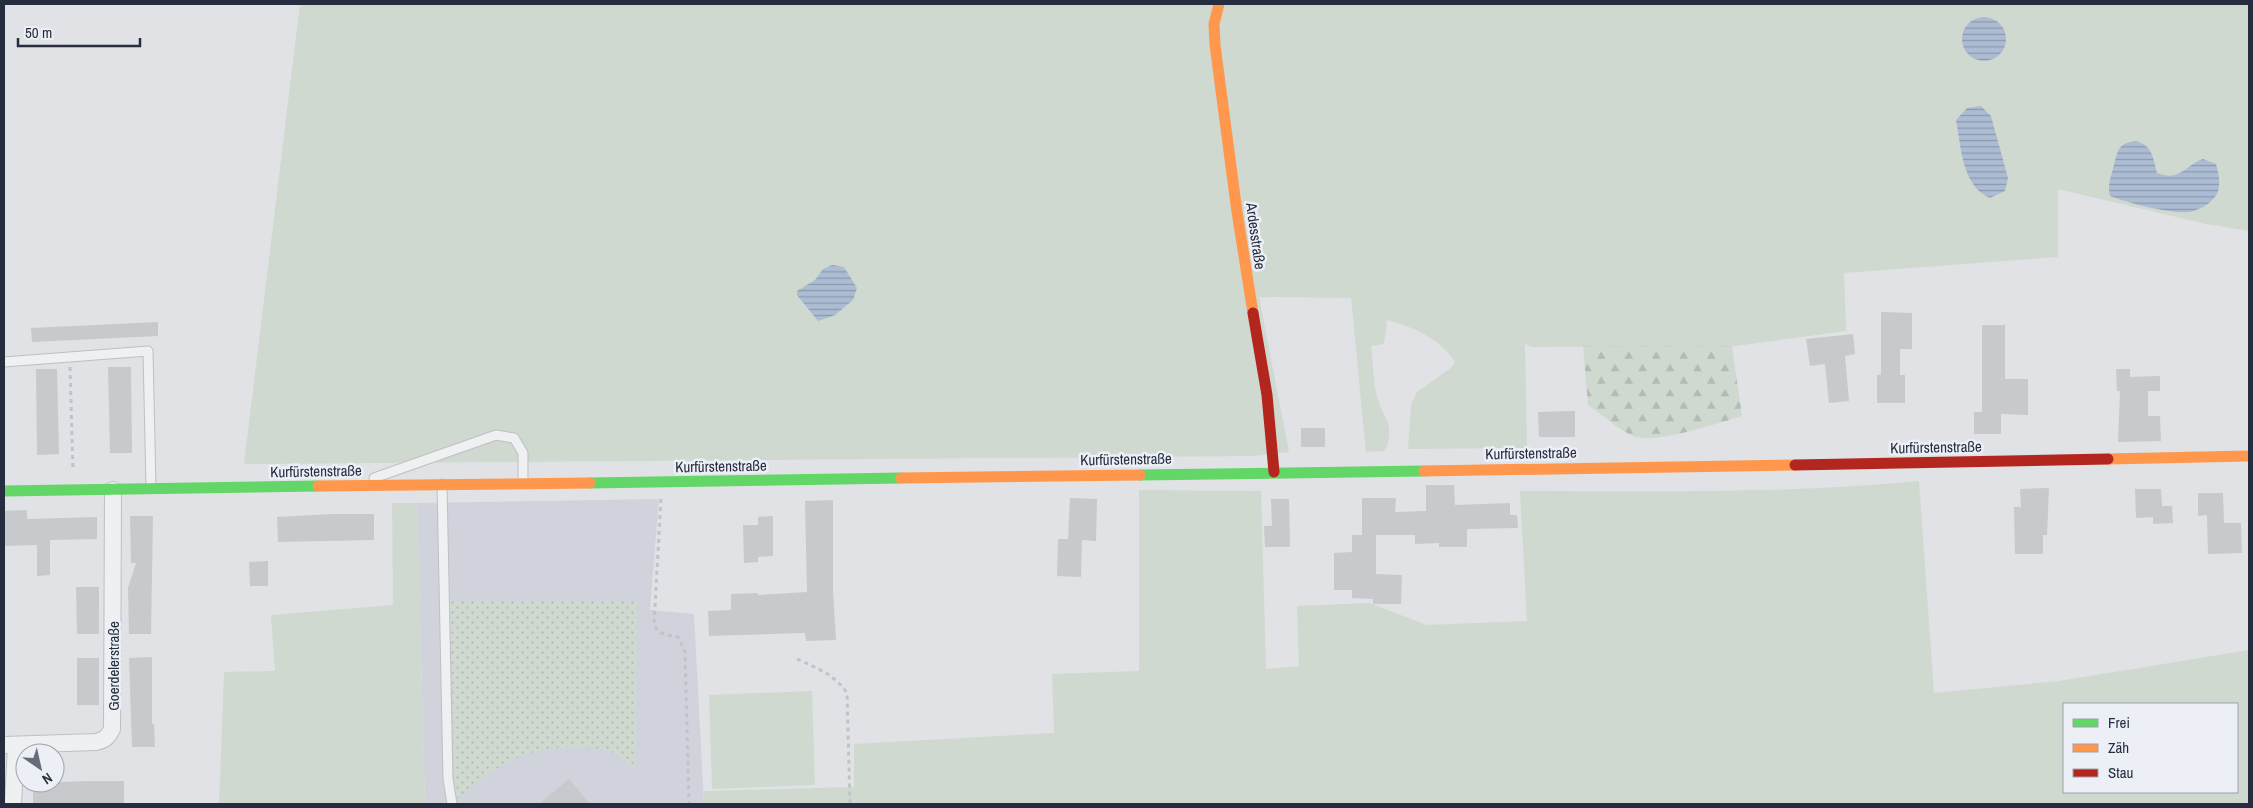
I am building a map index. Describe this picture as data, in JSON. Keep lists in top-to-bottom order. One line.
{"streets":{"main road":["Ardesstraße","Kurfürstenstraße"],"street":["Goerdelerstraße"]},"crossings":[["Ardesstraße","Kurfürstenstraße"],["Kurfürstenstraße","Goerdelerstraße"]],"legend":["Frei","Zäh","Stau"],"scale_bar":"50 m","north":"bottom right"}
